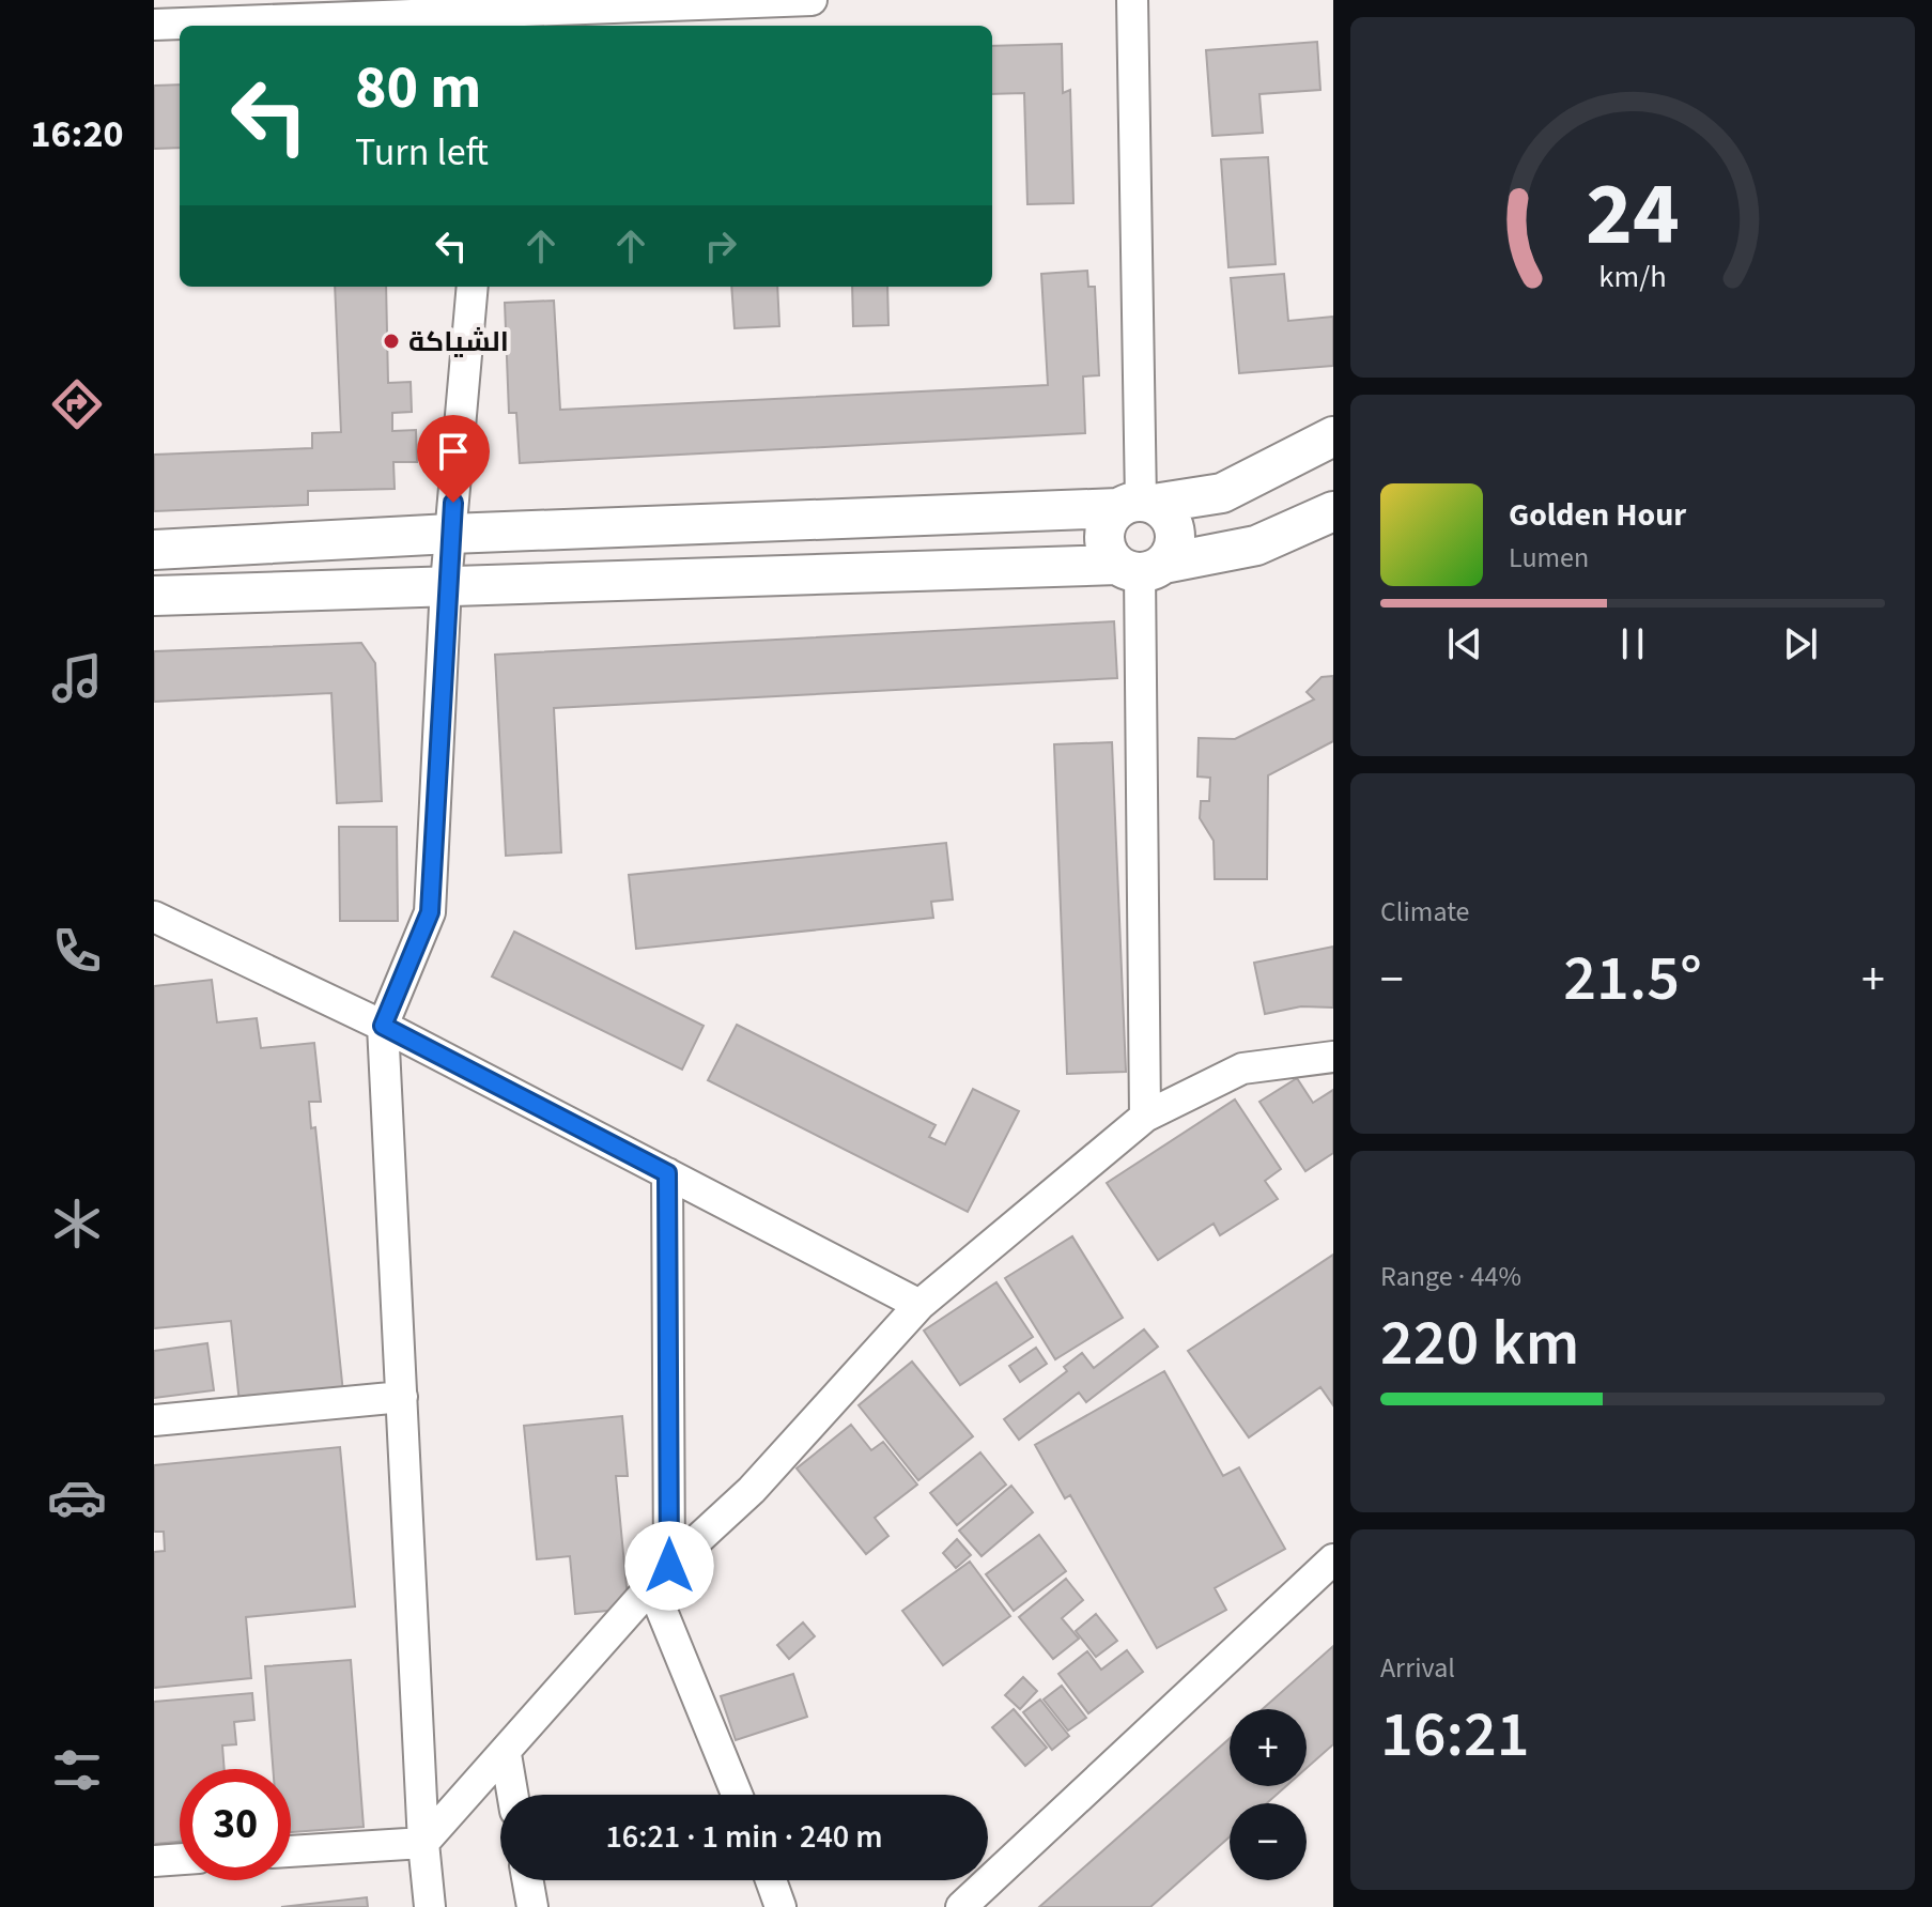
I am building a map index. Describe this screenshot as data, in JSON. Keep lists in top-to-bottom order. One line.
{"places":["الشياكة"],"page":{"tabs":"16:20","turn":["80 m","Turn left"],"song":["Golden Hour","Lumen"],"tile":["Climate",["Range · 44%","220 km"],["Arrival","16:21"]],"heat":["−","21.5°","+"],"map_buttons":["+","−"],"limit":"30","trip":"16:21 · 1 min · 240 m","gauge":["24","km/h"]}}
